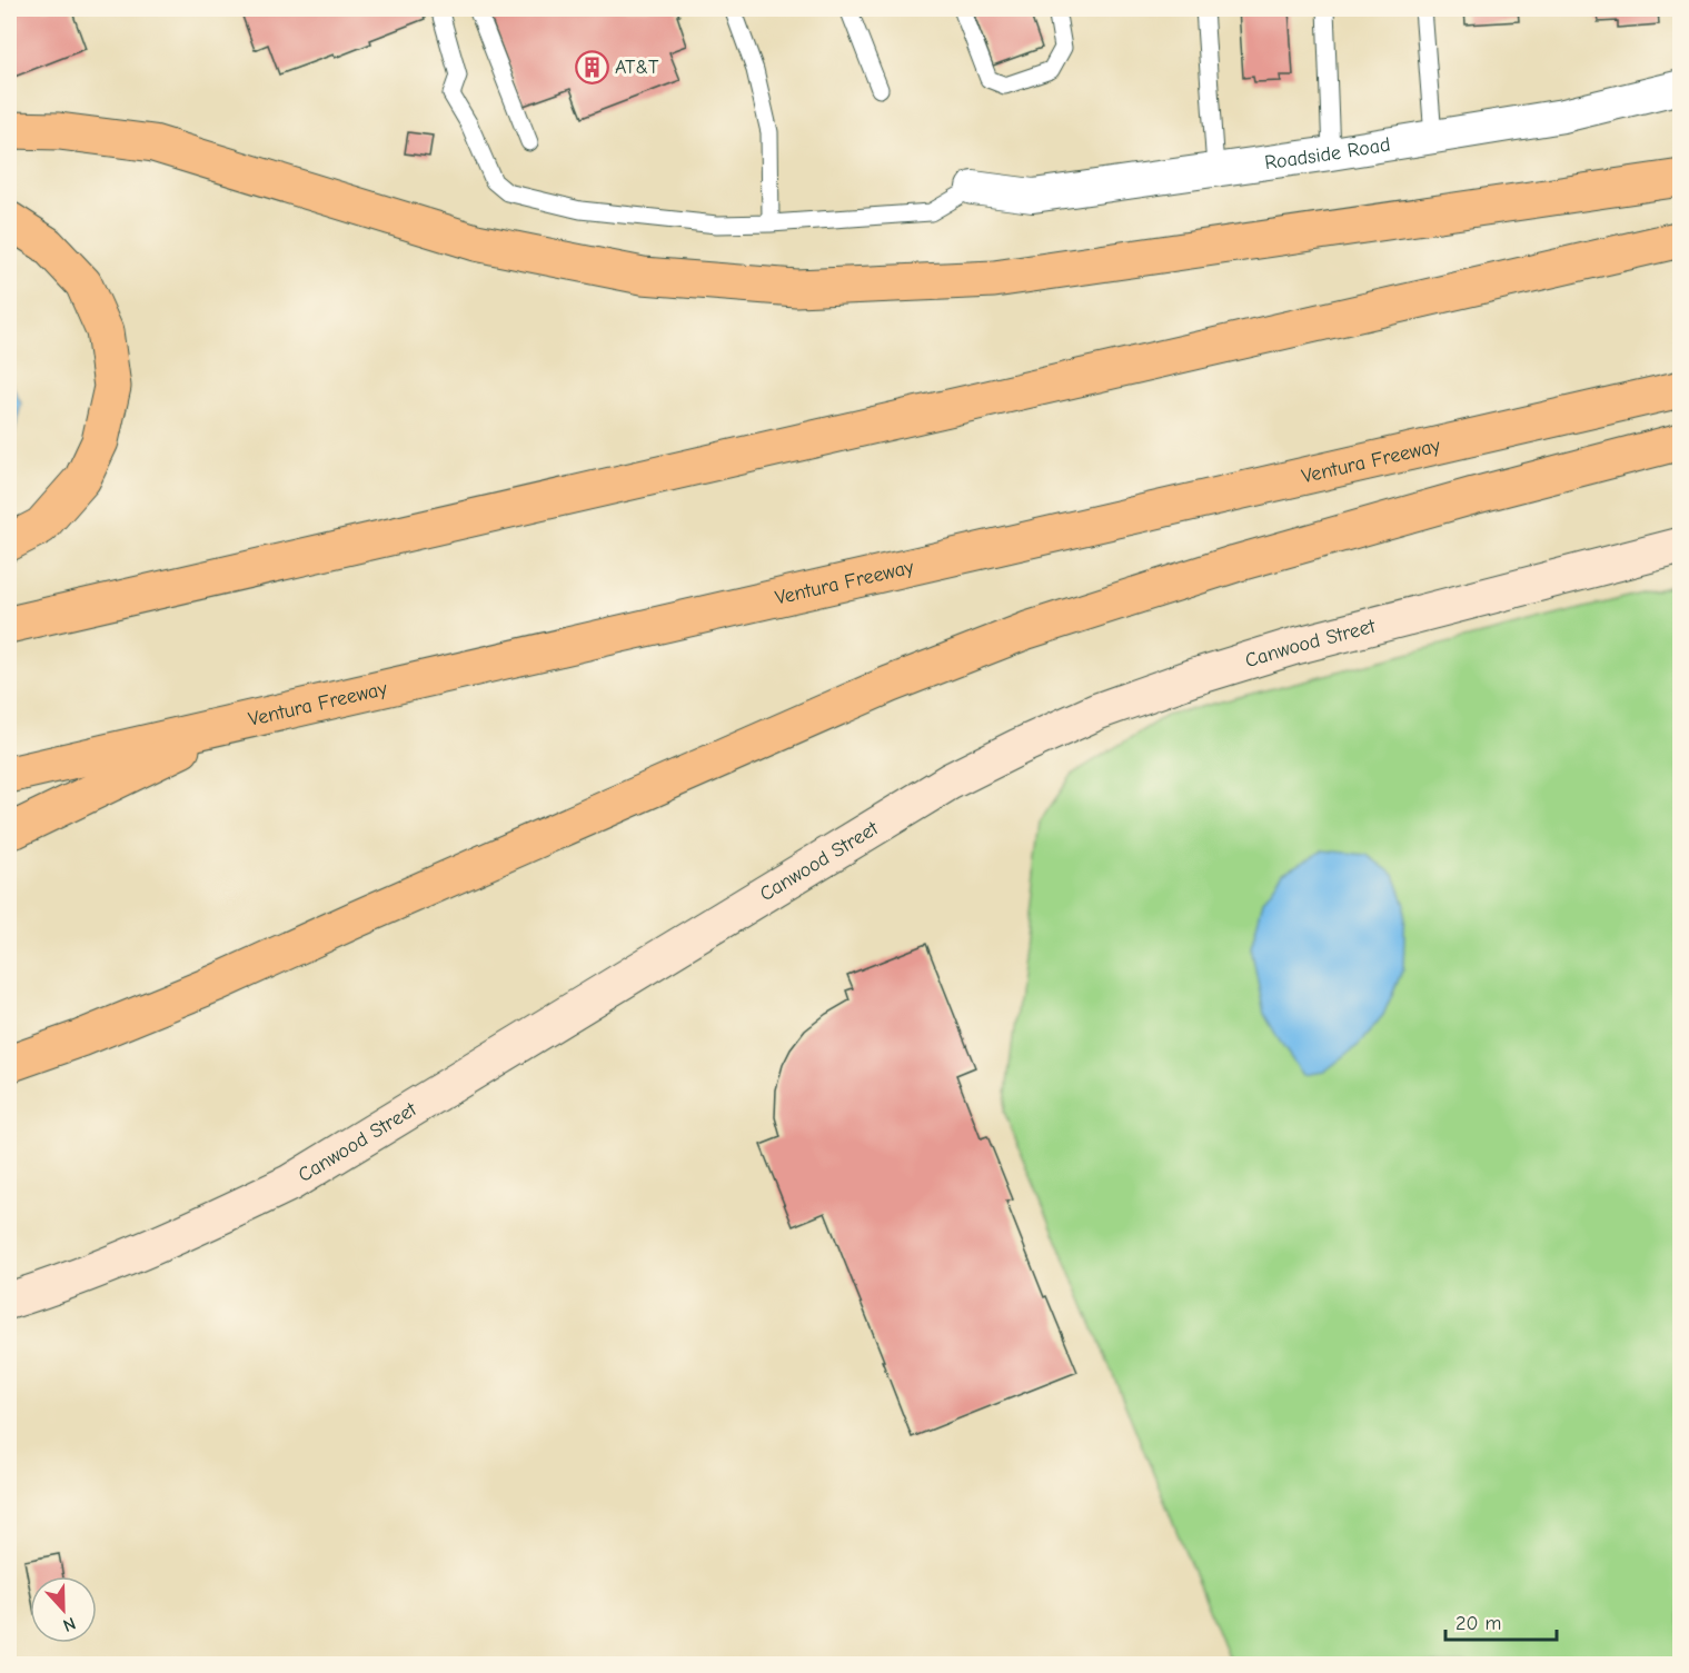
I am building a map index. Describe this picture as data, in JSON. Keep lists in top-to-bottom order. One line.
{"streets":{"highway":["Ventura Freeway"],"street":["Roadside Road","Canwood Street"]},"places":{"building":["AT&T"]},"scale_bar":"20 m","north":"bottom"}
